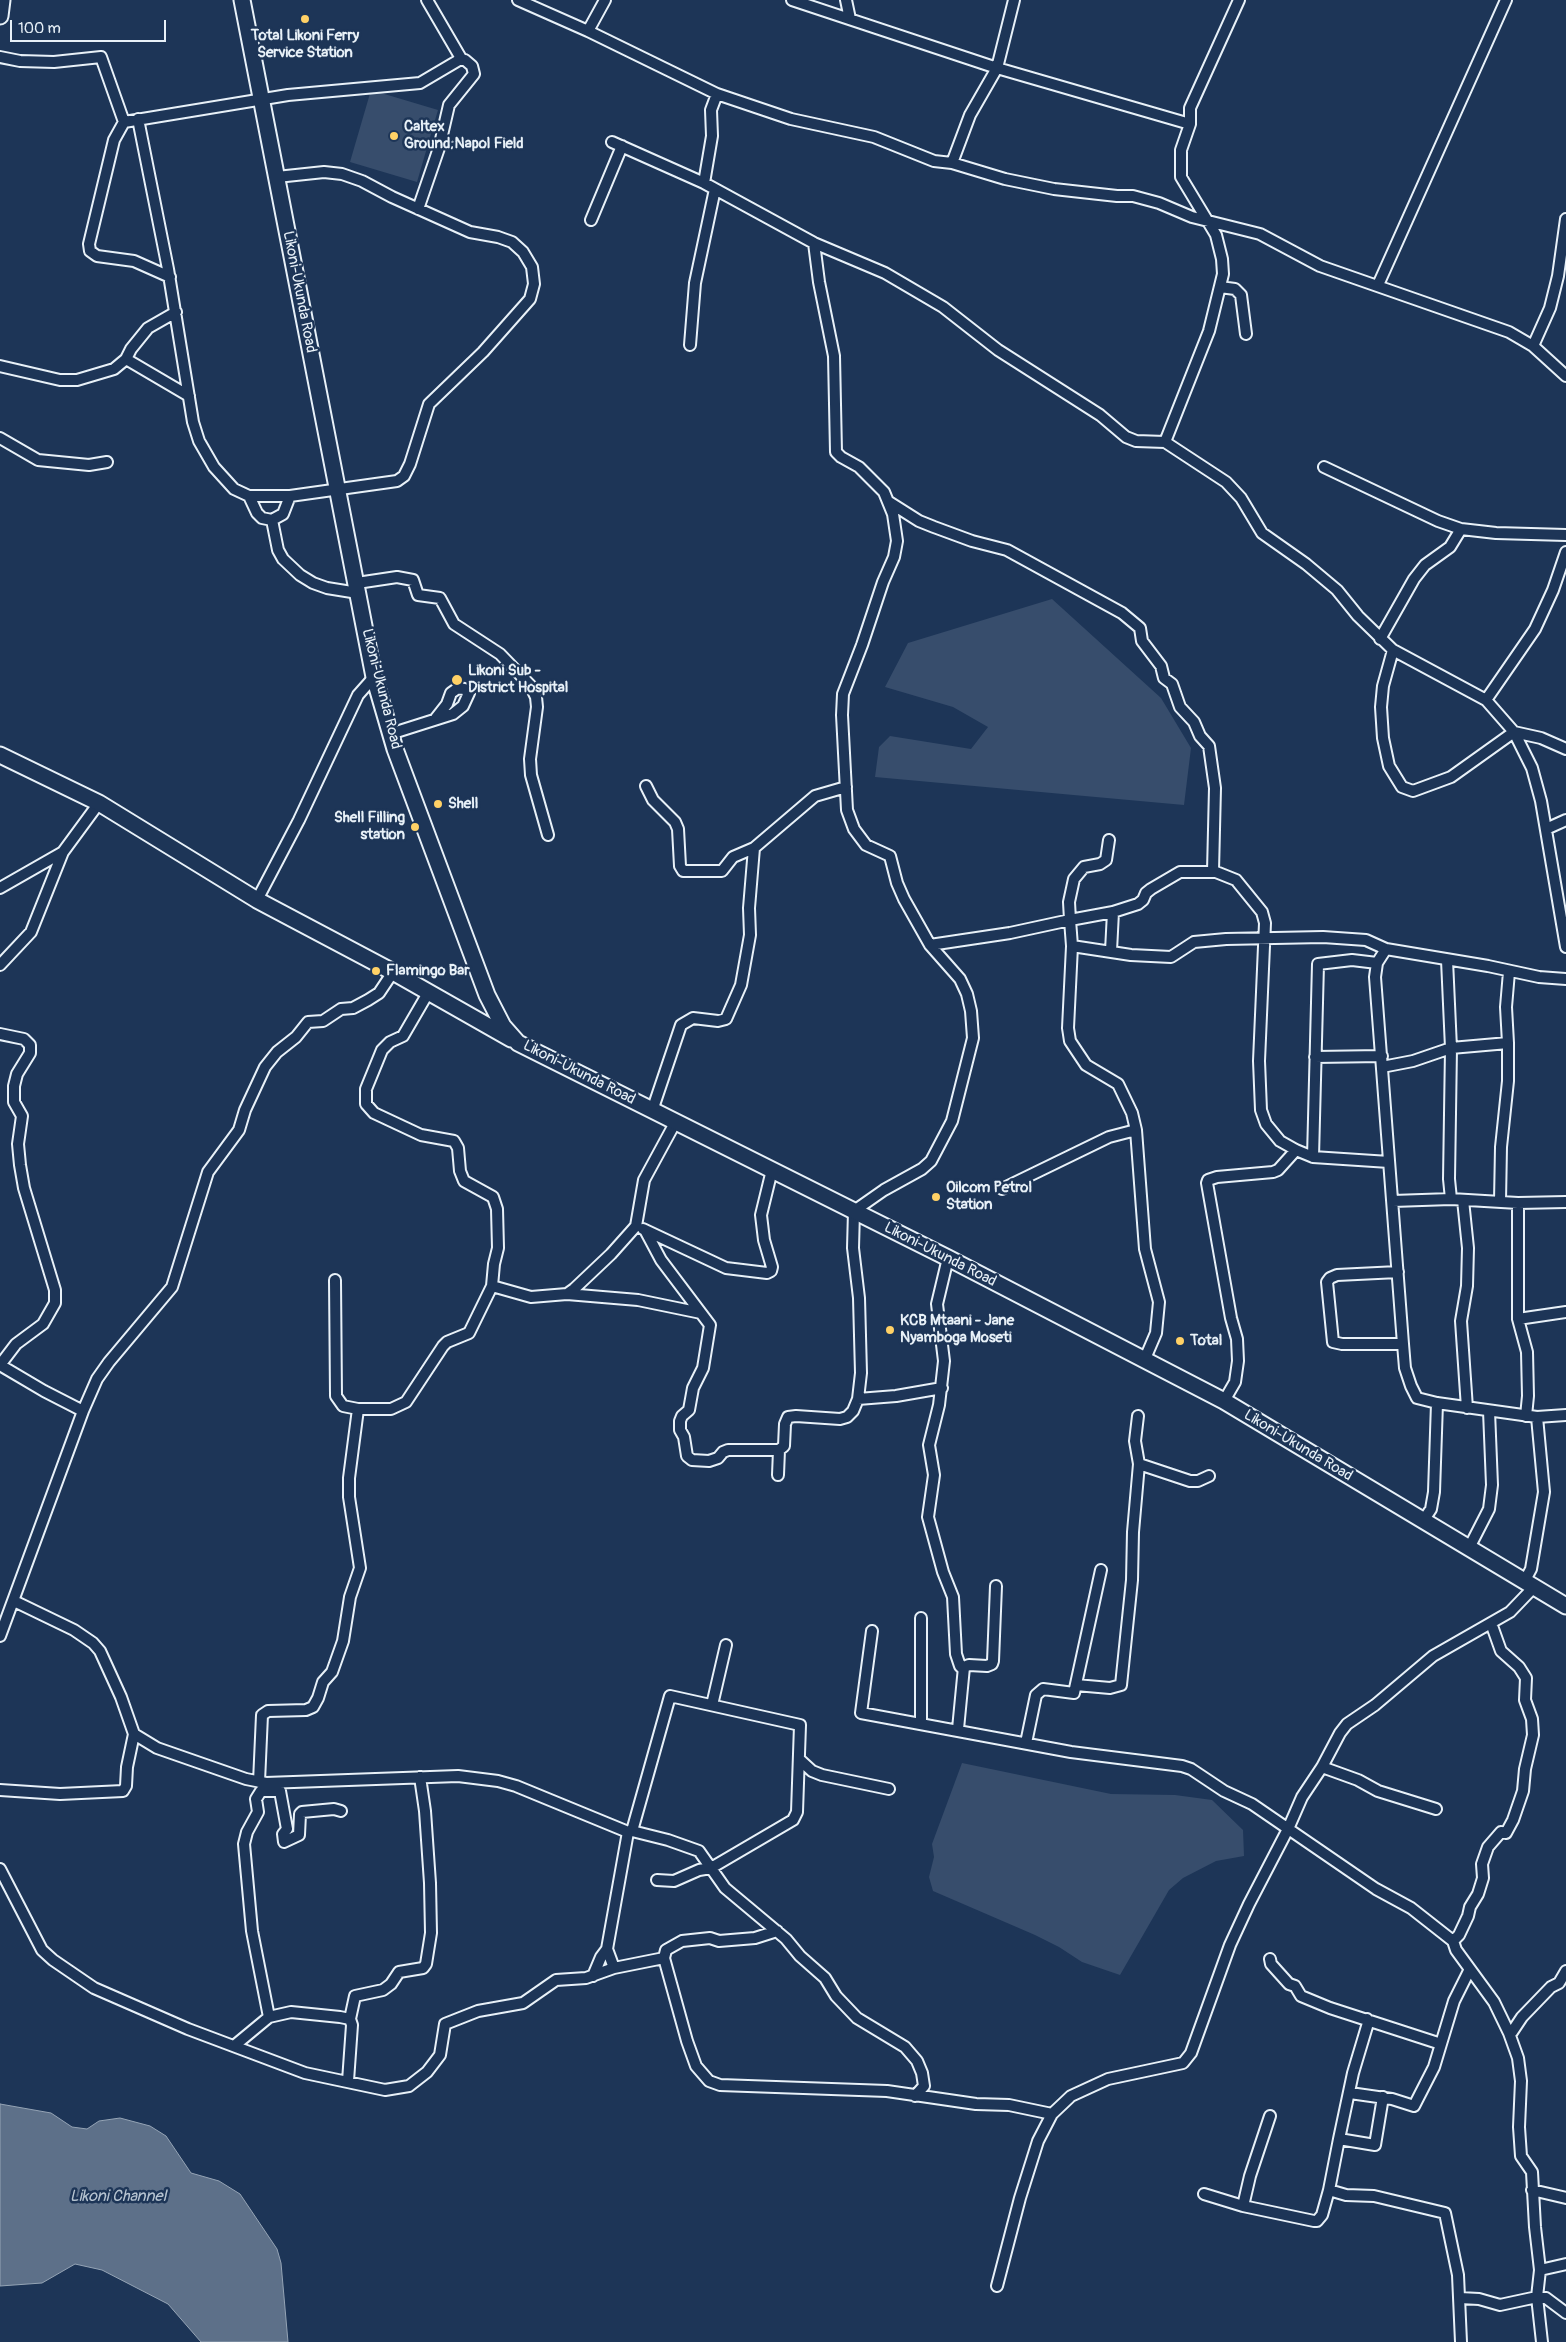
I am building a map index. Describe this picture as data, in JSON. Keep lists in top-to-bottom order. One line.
{"streets":{"highway":["Likoni-Ukunda Road"]},"water":["Likoni Channel"],"places":["Total Likoni Ferry Service Station","Caltex Ground;Napol Field","Likoni Sub - District Hospital","Shell","Shell Filling station","Flamingo Bar","Oilcom Petrol Station","KCB Mtaani - Jane Nyamboga Moseti","Total"],"scale_bar":"100 m"}
